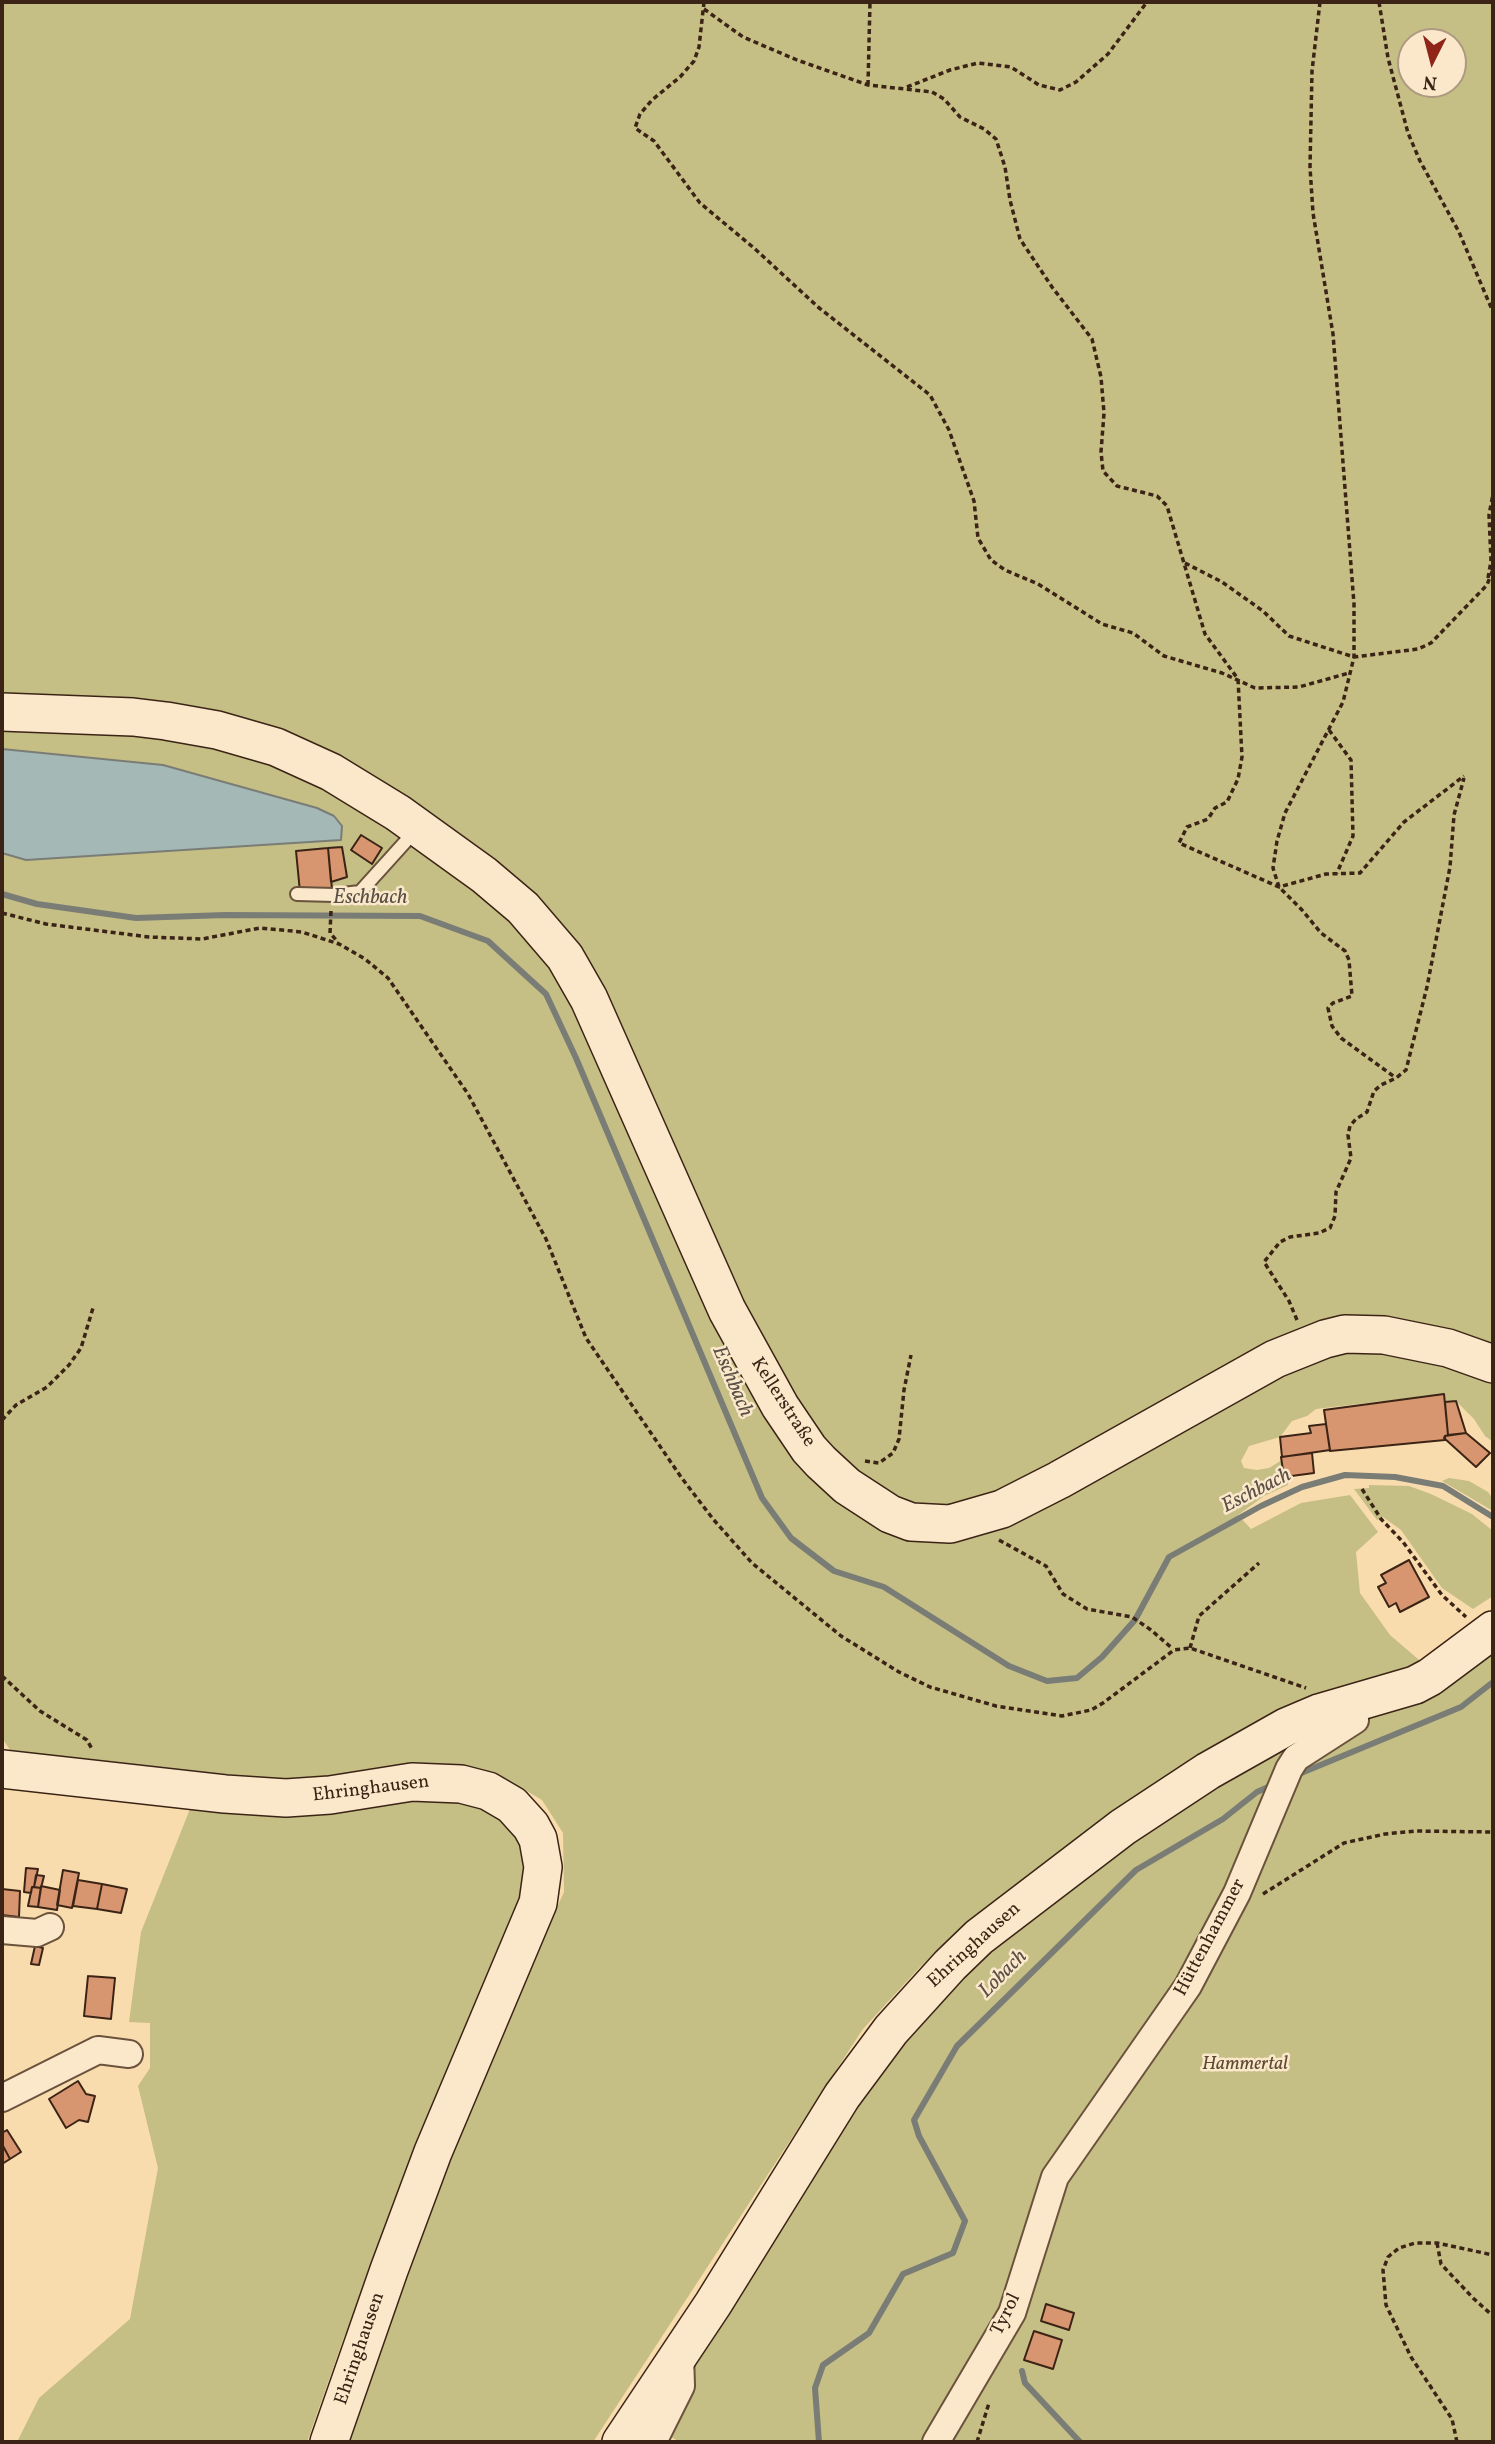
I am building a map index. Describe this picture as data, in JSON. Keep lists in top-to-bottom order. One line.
{"streets":{"main road":["Kellerstraße","Ehringhausen"],"street":["Hüttenhammer","Tyrol"]},"crossings":[["Ehringhausen","Hüttenhammer"],["Hüttenhammer","Tyrol"]],"water":["Eschbach","Lobach"],"parks":["Hammertal"],"north":"bottom"}
